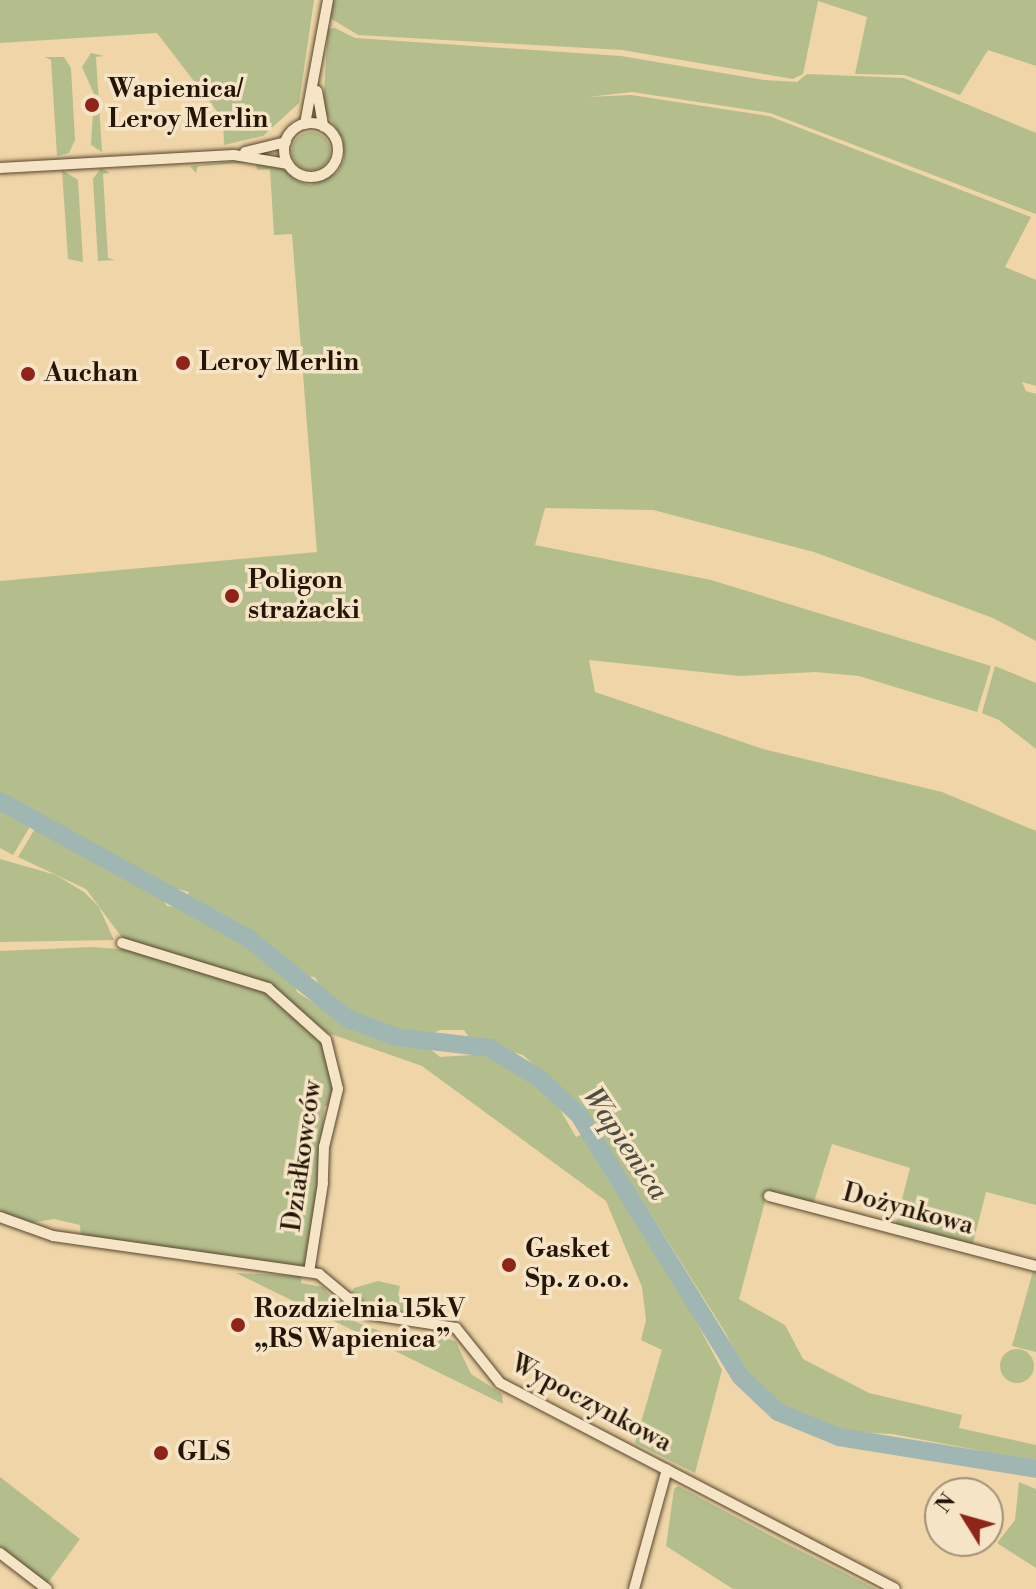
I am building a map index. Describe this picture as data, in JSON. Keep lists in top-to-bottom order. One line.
{"streets":{"street":["Działkowców","Dożynkowa","Wypoczynkowa"]},"crossings":[["Działkowców","Wypoczynkowa"]],"water":["Wapienica"],"places":["Wapienica/ Leroy Merlin","Leroy Merlin","Auchan","Poligon strażacki","Gasket Sp. z o.o.","Rozdzielnia 15kV „RS Wapienica”","GLS"],"north":"top left"}
